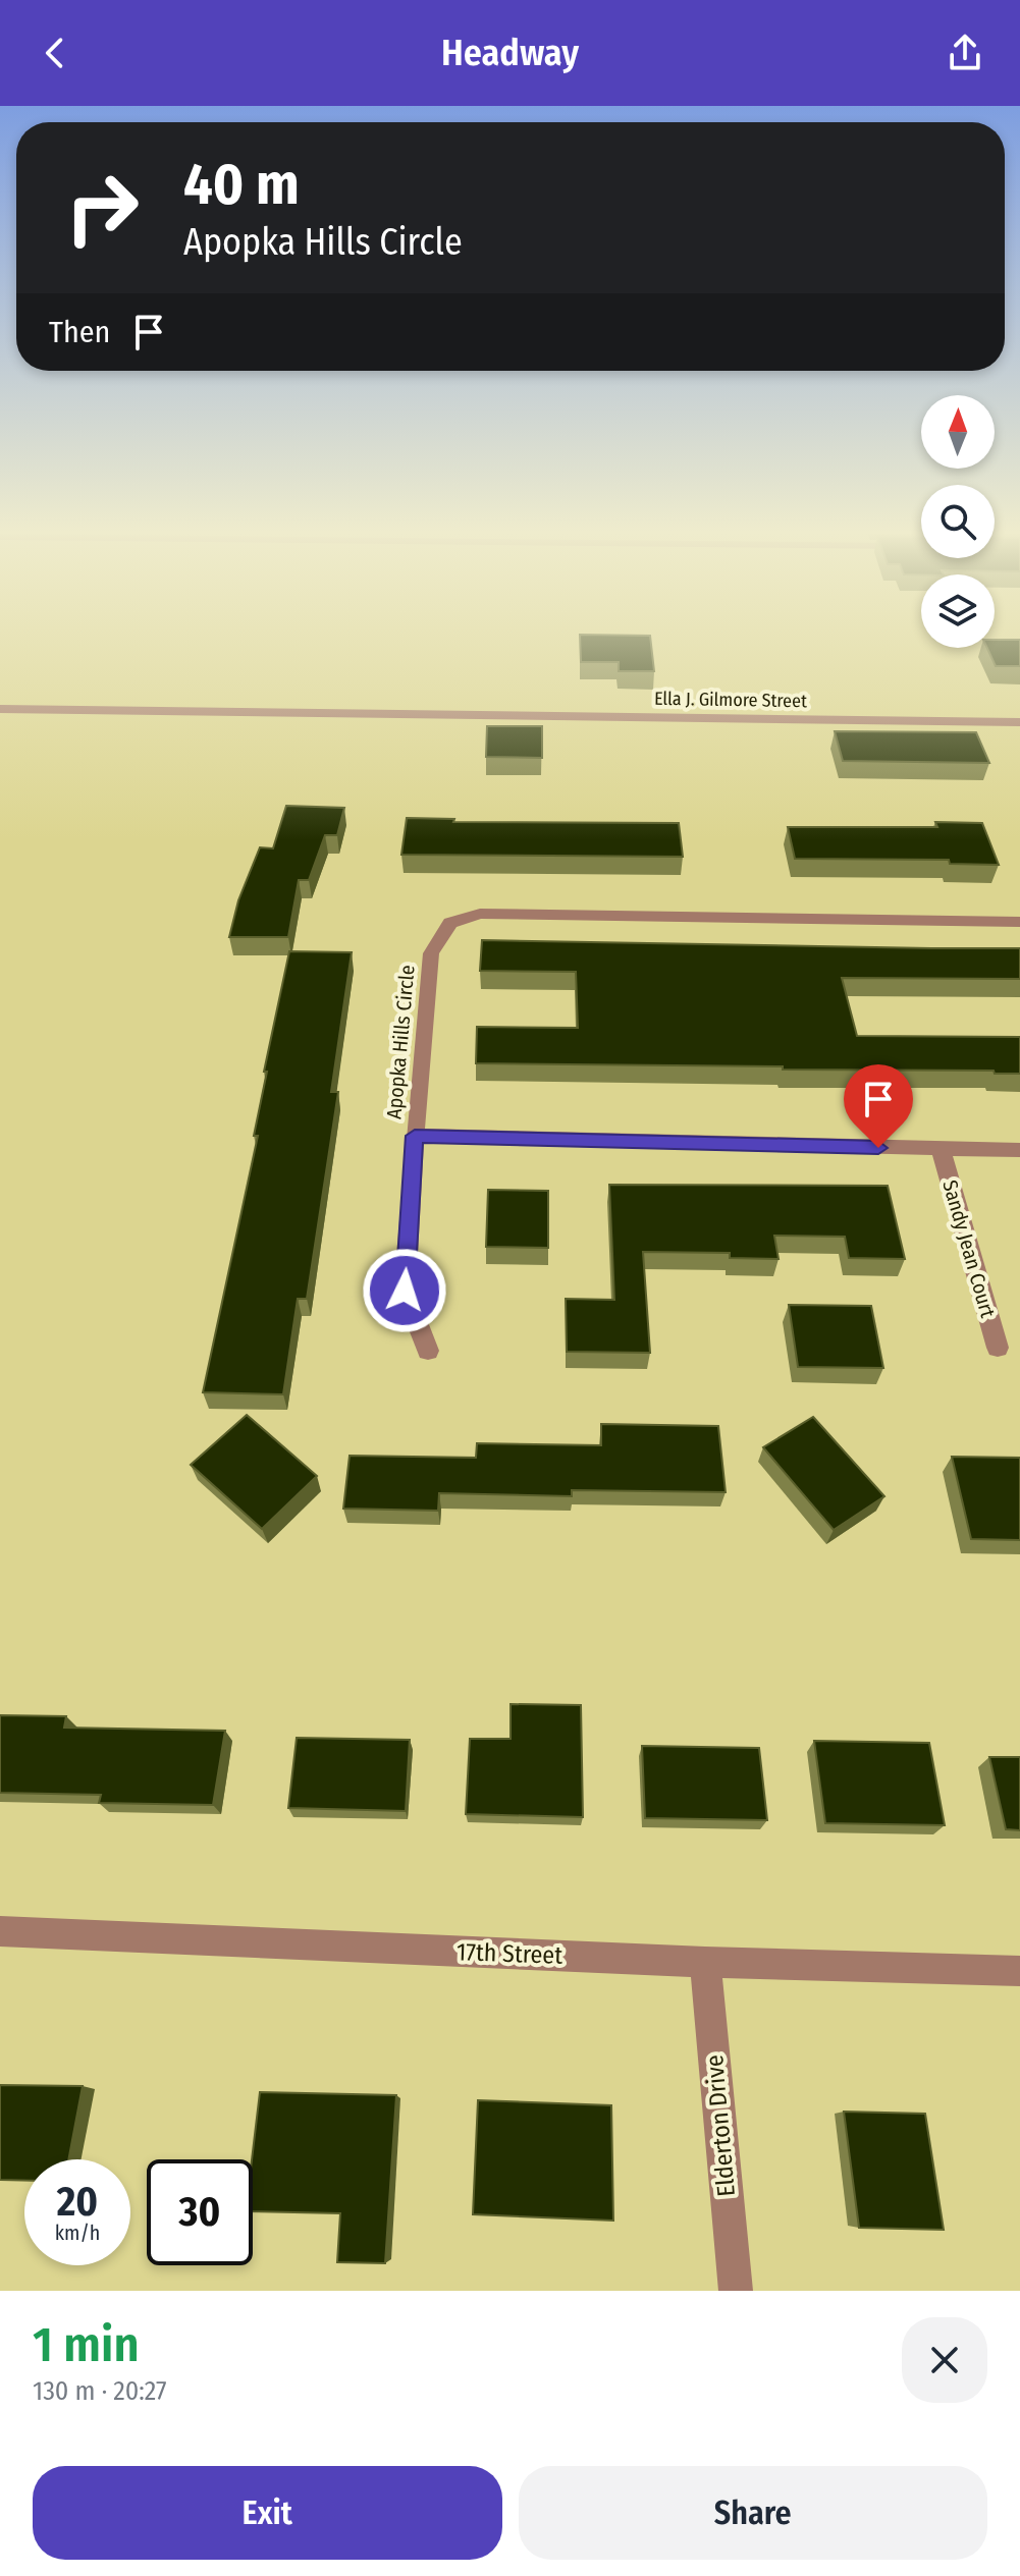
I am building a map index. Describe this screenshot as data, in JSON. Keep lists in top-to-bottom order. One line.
{"streets":{"street":["Ella J. Gilmore Street","Apopka Hills Circle","Sandy Jean Court","17th Street","Elderton Drive"]},"crossings":[["Apopka Hills Circle","Sandy Jean Court"],["17th Street","Elderton Drive"]],"north":"top","page":{"header":"Headway","turn":["40 m","Apopka Hills Circle"],"then":"Then","speed":"20 km/h","limit":"30","heading":["1 min","130 m · 20:27"],"buttons":["Exit","Share"]}}
